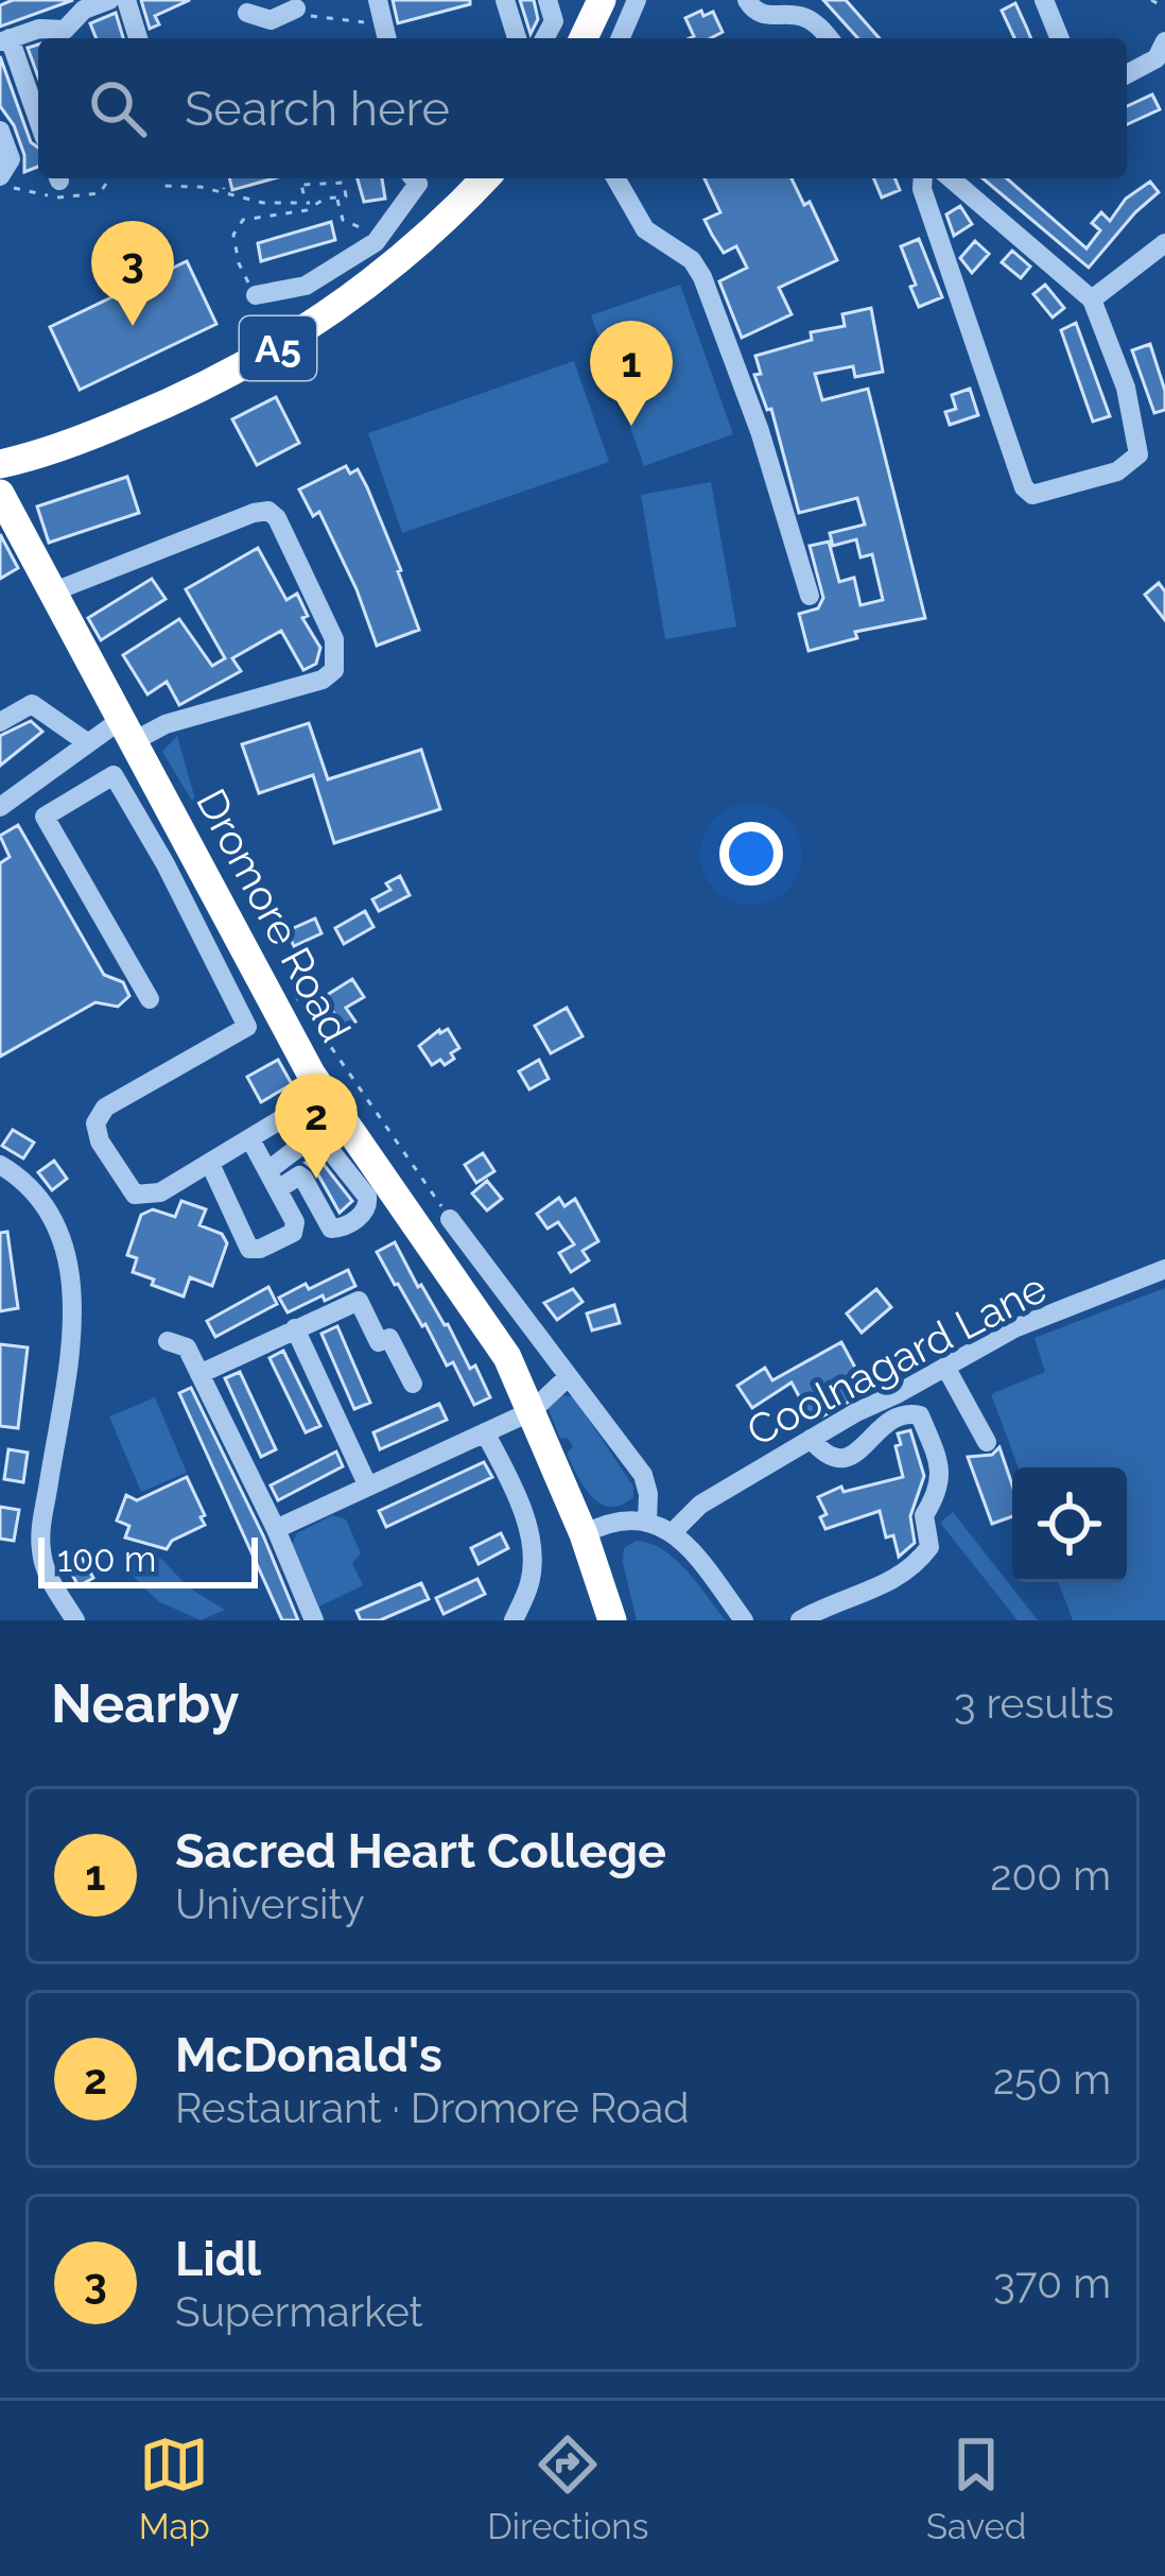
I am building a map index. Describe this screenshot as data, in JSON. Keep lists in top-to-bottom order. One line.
{"streets":{"highway":["A5","Dromore Road"],"street":["Coolnagard Lane"]},"scale_bar":"100 m","page":{"search":"Search here","pins":["3","1","2"],"scale":"100 m","heading":["Nearby","3 results"],"list":[{"mark":"1","name":"Sacred Heart College","note":"University","value":"200 m"},{"mark":"2","name":"McDonald's","note":"Restaurant · Dromore Road","value":"250 m"},{"mark":"3","name":"Lidl","note":"Supermarket","value":"370 m"}],"nav":["Map","Directions","Saved"]}}
